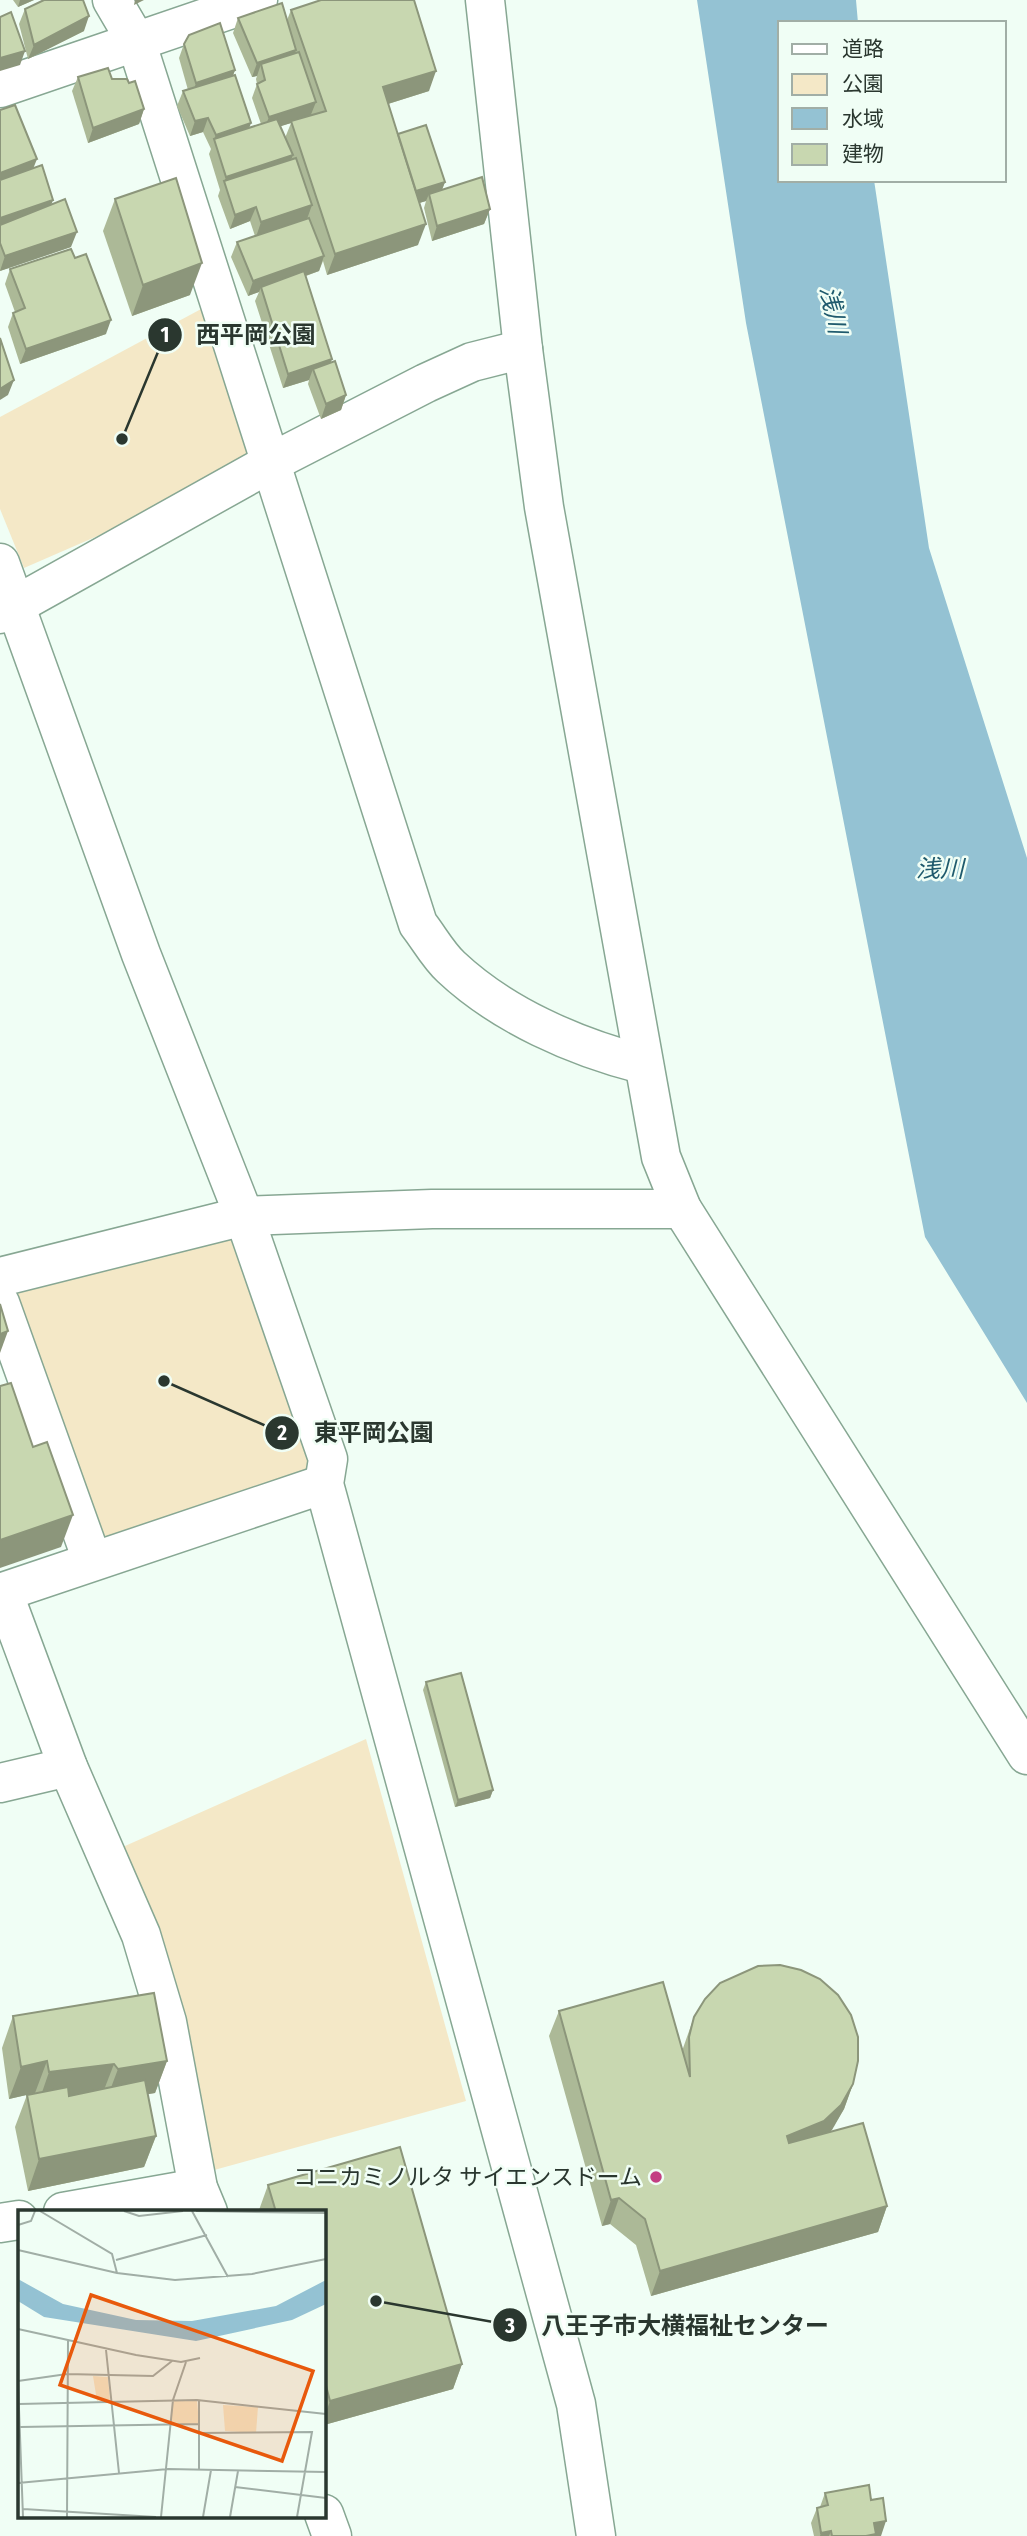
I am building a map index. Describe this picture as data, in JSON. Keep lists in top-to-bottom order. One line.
{"water":["浅川"],"places":["西平岡公園","東平岡公園","コニカミノルタ サイエンスドーム","八王子市大横福祉センター"],"legend":["道路","公園","水域","建物"]}
